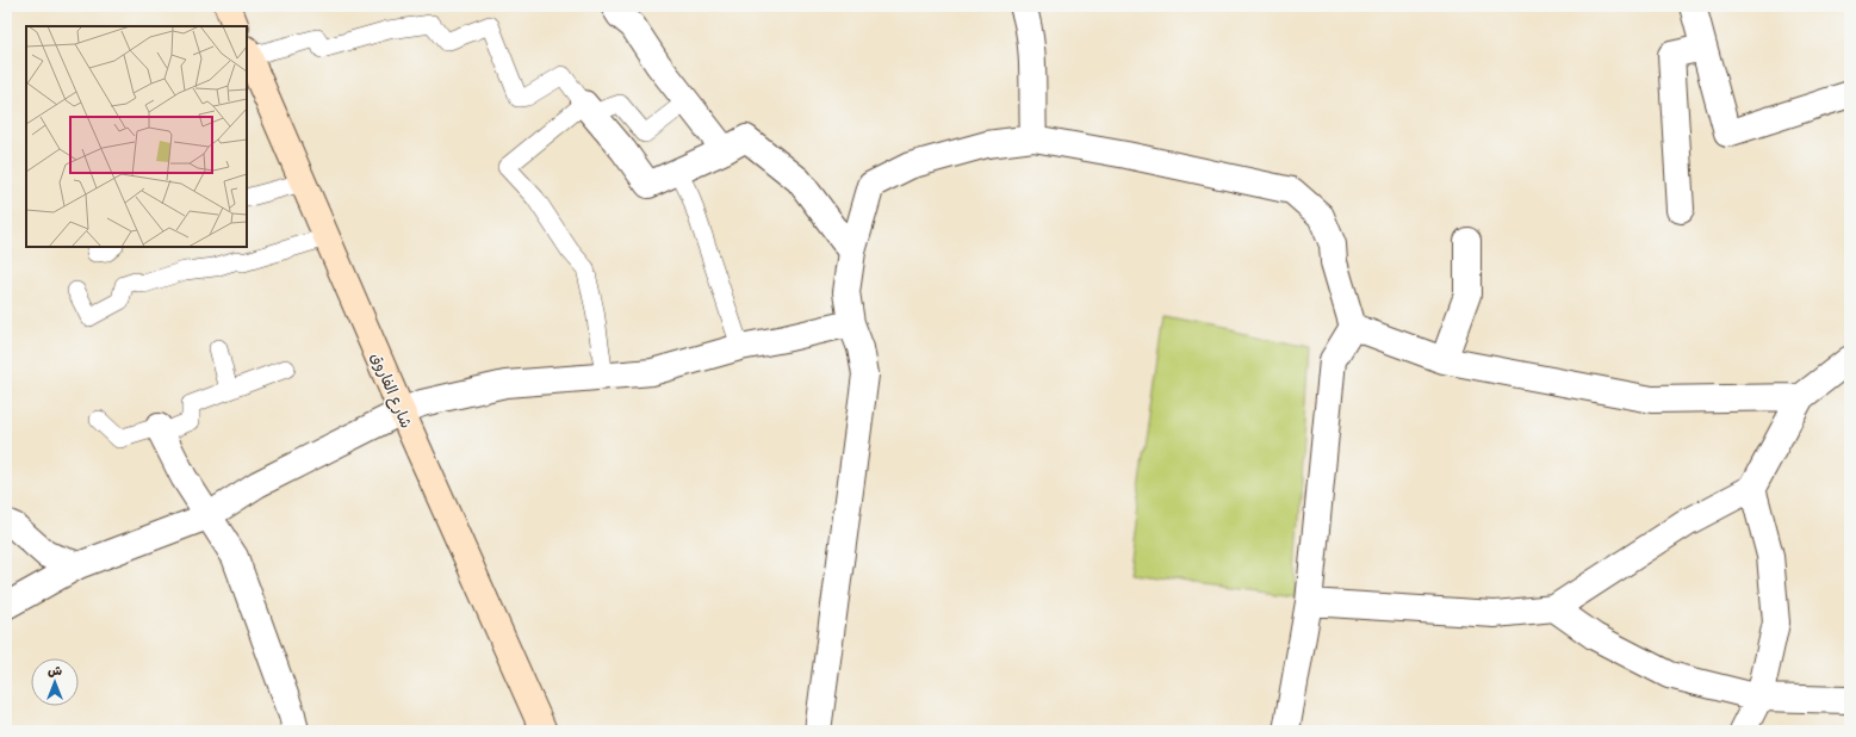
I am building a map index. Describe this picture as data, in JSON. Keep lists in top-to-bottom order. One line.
{"streets":{"main road":["شارع الفاروق"]},"north":"top"}
